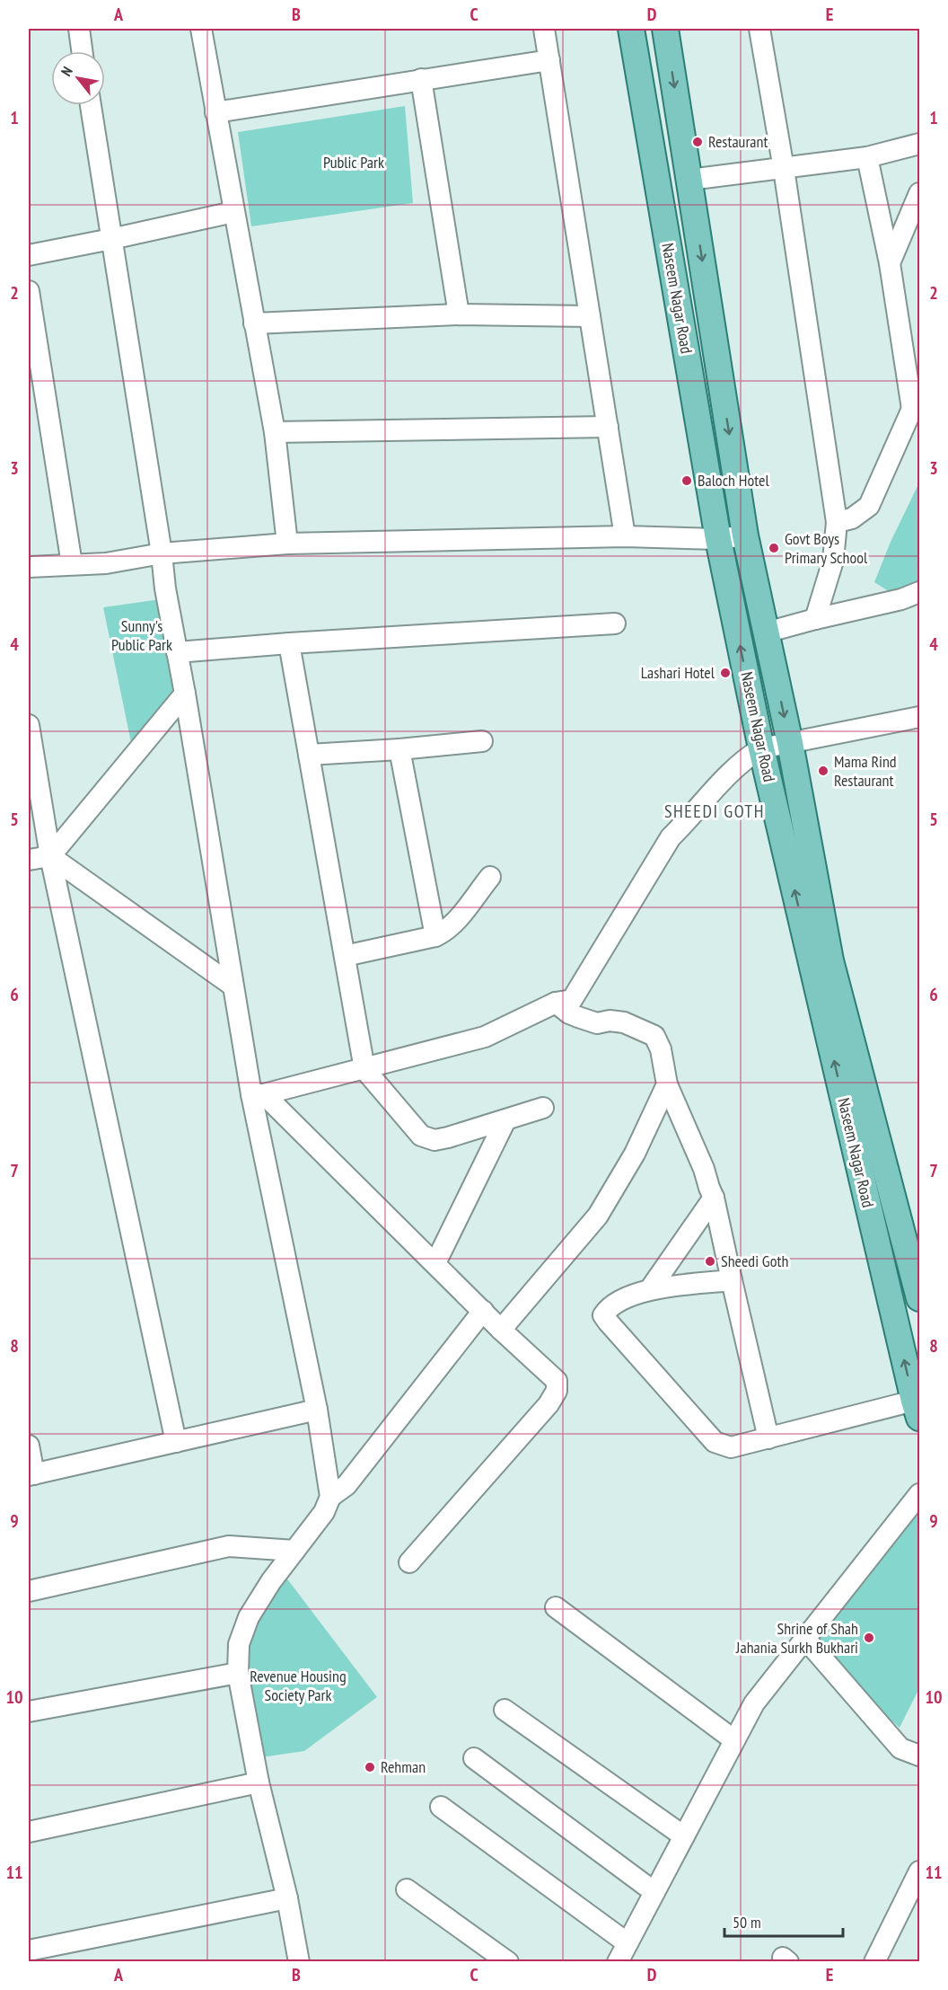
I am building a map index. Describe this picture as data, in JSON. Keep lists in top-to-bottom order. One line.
{"streets":{"main road":["Naseem Nagar Road"]},"districts":["SHEEDI GOTH"],"parks":["Public Park","Sunny's Public Park","Revenue Housing Society Park"],"places":["Restaurant","Baloch Hotel","Govt Boys Primary School","Lashari Hotel","Mama Rind Restaurant","Sheedi Goth","Shrine of Shah Jahania Surkh Bukhari","Rehman"],"scale_bar":"50 m","north":"top left","grid":{"columns":["A","B","C","D","E"],"rows":["1","2","3","4","5","6","7","8","9","10","11"]}}
